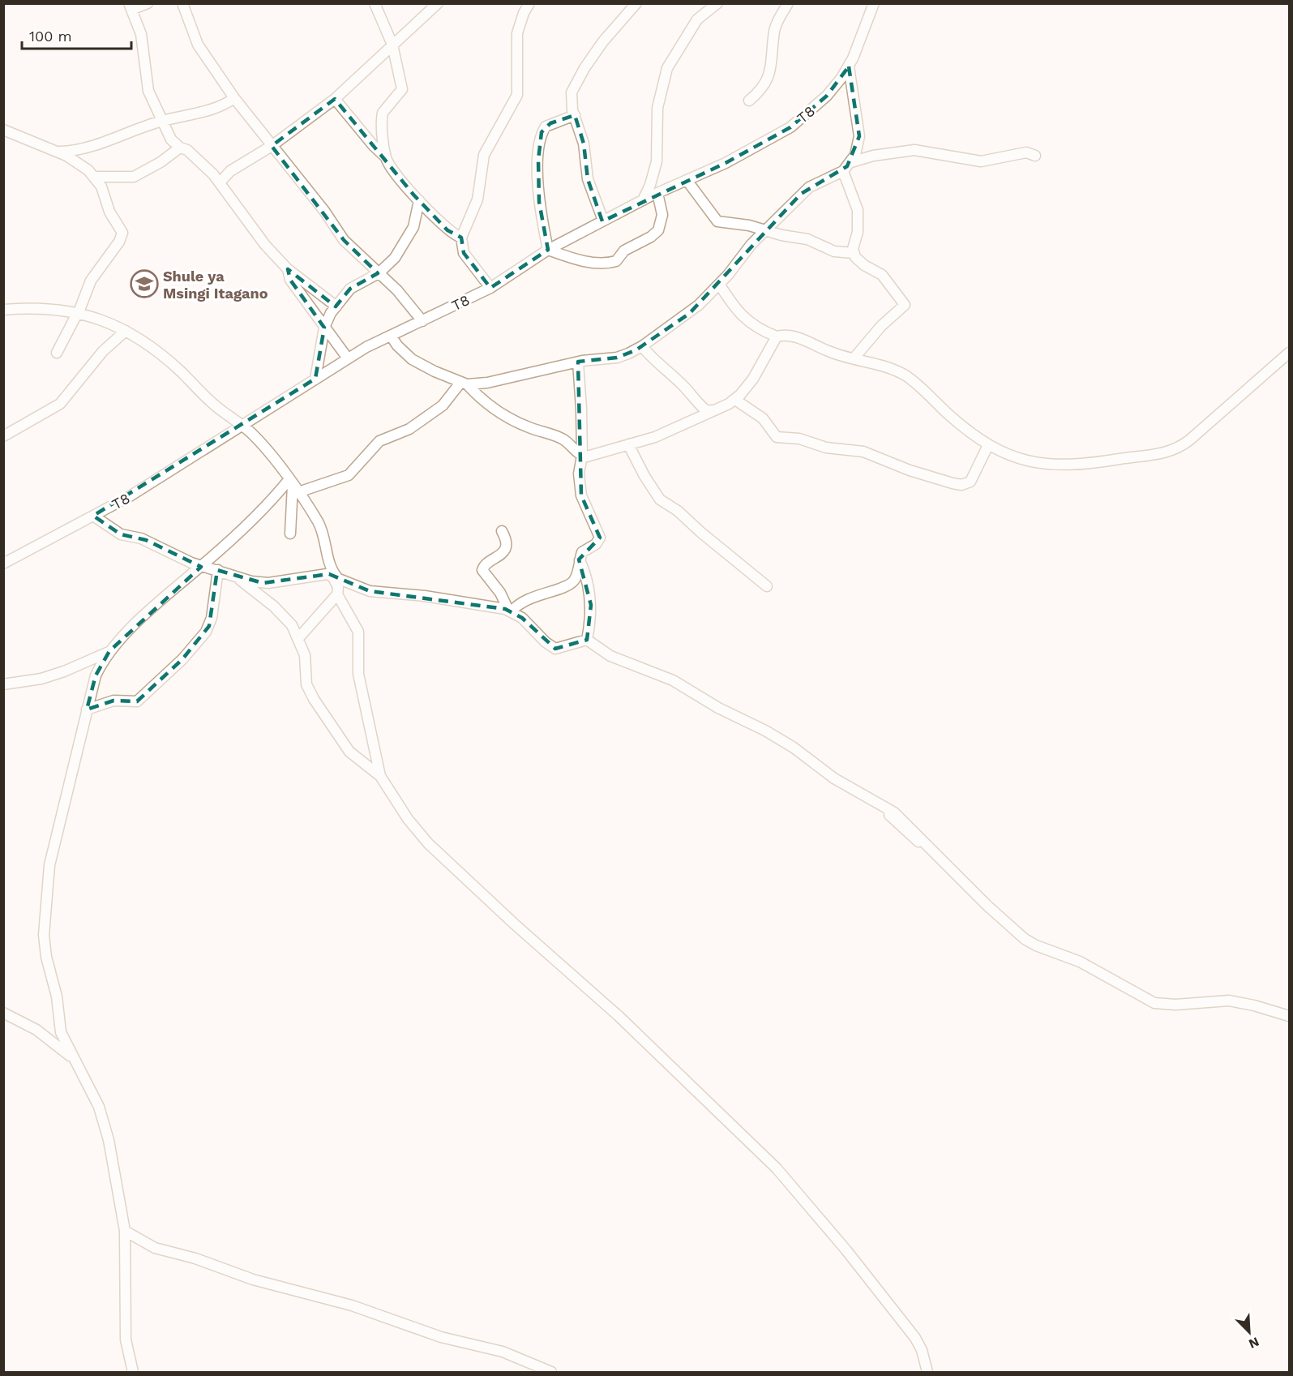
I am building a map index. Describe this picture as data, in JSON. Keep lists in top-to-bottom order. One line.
{"streets":{"street":["T8"]},"places":{"school or university":["Shule ya Msingi Itagano"]},"scale_bar":"100 m","north":"bottom right"}
